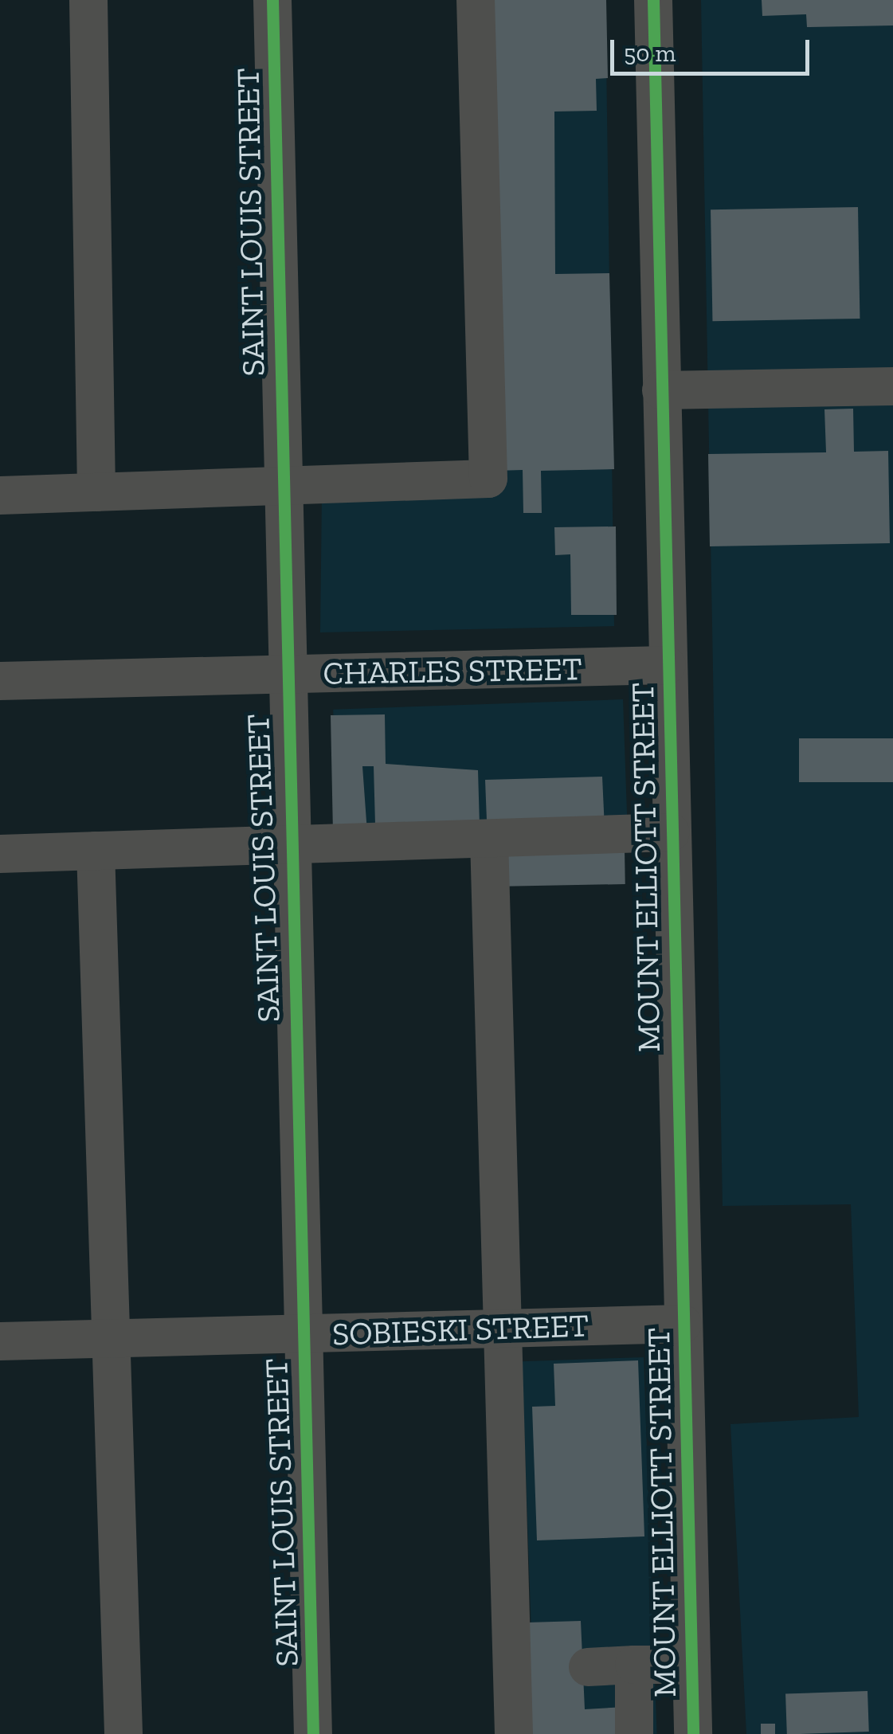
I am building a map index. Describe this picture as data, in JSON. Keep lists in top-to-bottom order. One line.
{"streets":{"street":["SAINT LOUIS STREET","CHARLES STREET","MOUNT ELLIOTT STREET","SOBIESKI STREET"]},"crossings":[["SAINT LOUIS STREET","CHARLES STREET"],["SAINT LOUIS STREET","SOBIESKI STREET"],["CHARLES STREET","MOUNT ELLIOTT STREET"],["MOUNT ELLIOTT STREET","SOBIESKI STREET"]],"scale_bar":"50 m"}
